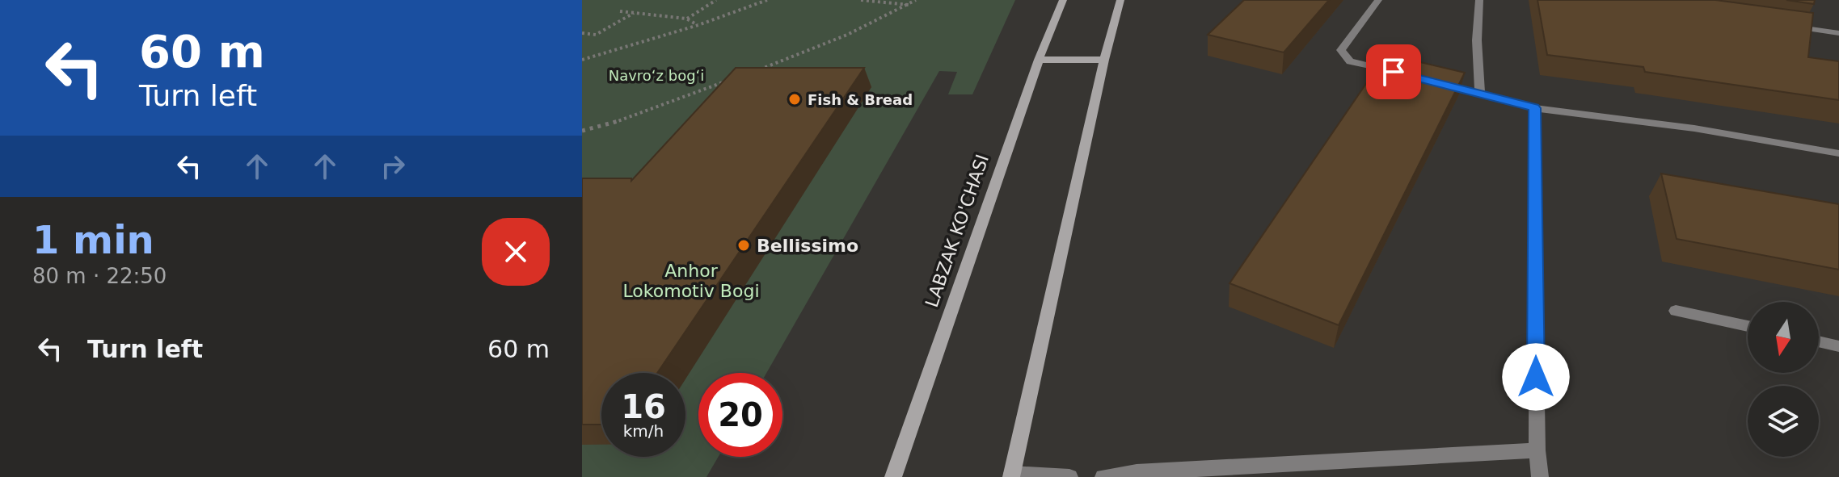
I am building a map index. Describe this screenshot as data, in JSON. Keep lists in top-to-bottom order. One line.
{"streets":{"main road":["LABZAK KO'CHASI"]},"parks":["Navroʻz bogʻi","Anhor Lokomotiv Bogi"],"places":["Fish & Bread","Bellissimo"],"north":"bottom","page":{"turn":["60 m","Turn left"],"heading":["1 min","80 m · 22:50"],"list":[{"name":"Turn left","value":"60 m"}],"speed":"16 km/h","limit":"20"}}
